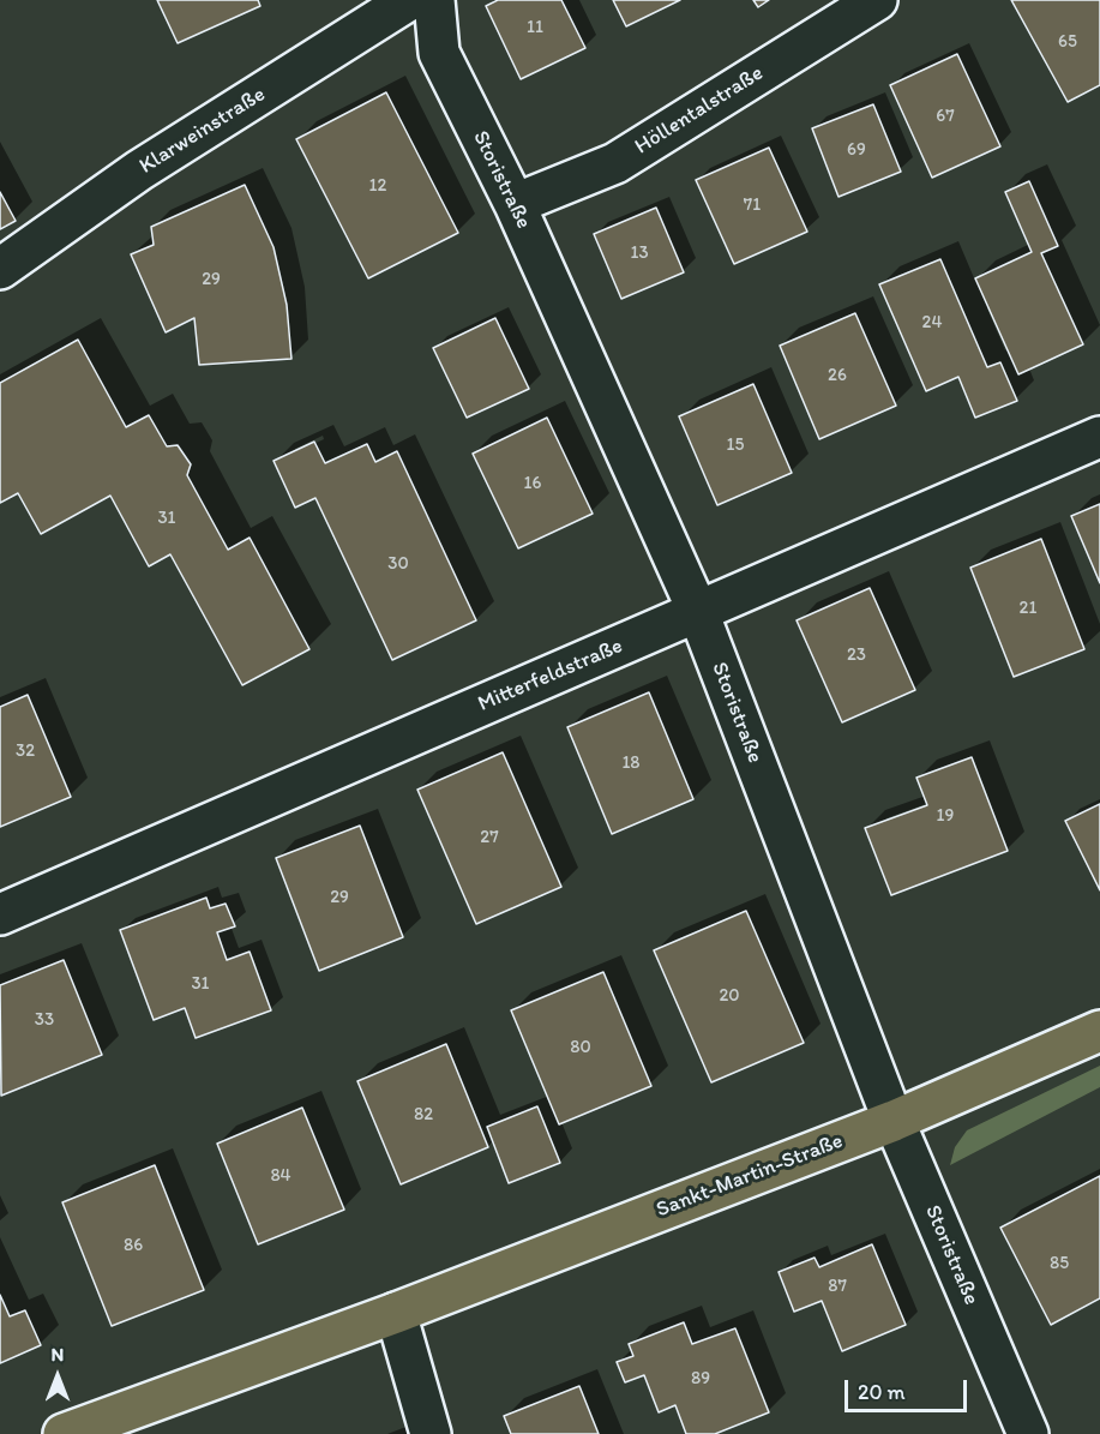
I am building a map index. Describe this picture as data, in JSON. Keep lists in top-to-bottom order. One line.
{"streets":{"main road":["Sankt-Martin-Straße"],"street":["Höllentalstraße","Klarweinstraße","Storistraße","Mitterfeldstraße"]},"crossings":[["Höllentalstraße","Storistraße"],["Storistraße","Mitterfeldstraße"],["Storistraße","Sankt-Martin-Straße"]],"house_numbers":["11","65","67","69","12","71","13","29","24","26","15","16","31","30","21","23","32","18","19","27","29","31","20","33","80","82","84","86","85","87","89"],"scale_bar":"20 m","north":"top"}
